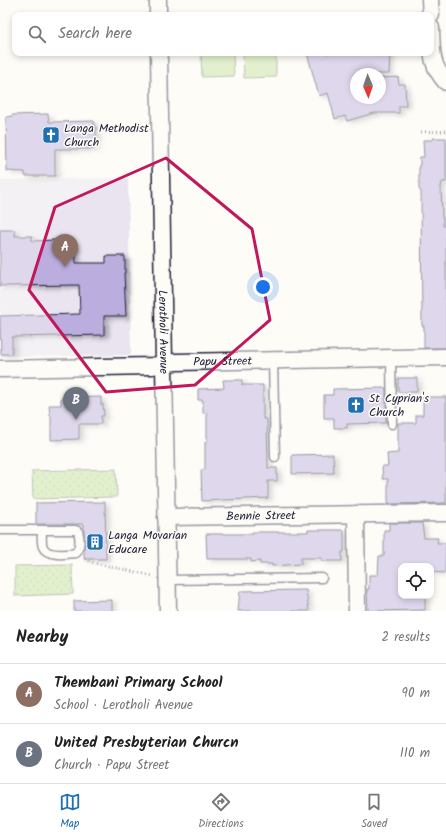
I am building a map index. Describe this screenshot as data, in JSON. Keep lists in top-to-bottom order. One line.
{"streets":{"street":["Lerotholi Avenue","Papu Street","Bennie Street"]},"crossings":[["Lerotholi Avenue","Papu Street"],["Lerotholi Avenue","Bennie Street"]],"places":{"church":["Langa Methodist Church","St Cyprian's Church"],"building":["Langa Movarian Educare"]},"north":"bottom","page":{"search":"Search here","pins":["A","B"],"heading":["Nearby","2 results"],"list":[{"mark":"A","name":"Thembani Primary School","note":"School · Lerotholi Avenue","value":"90 m"},{"mark":"B","name":"United Presbyterian Churcn","note":"Church · Papu Street","value":"110 m"}],"nav":["Map","Directions","Saved"]}}
